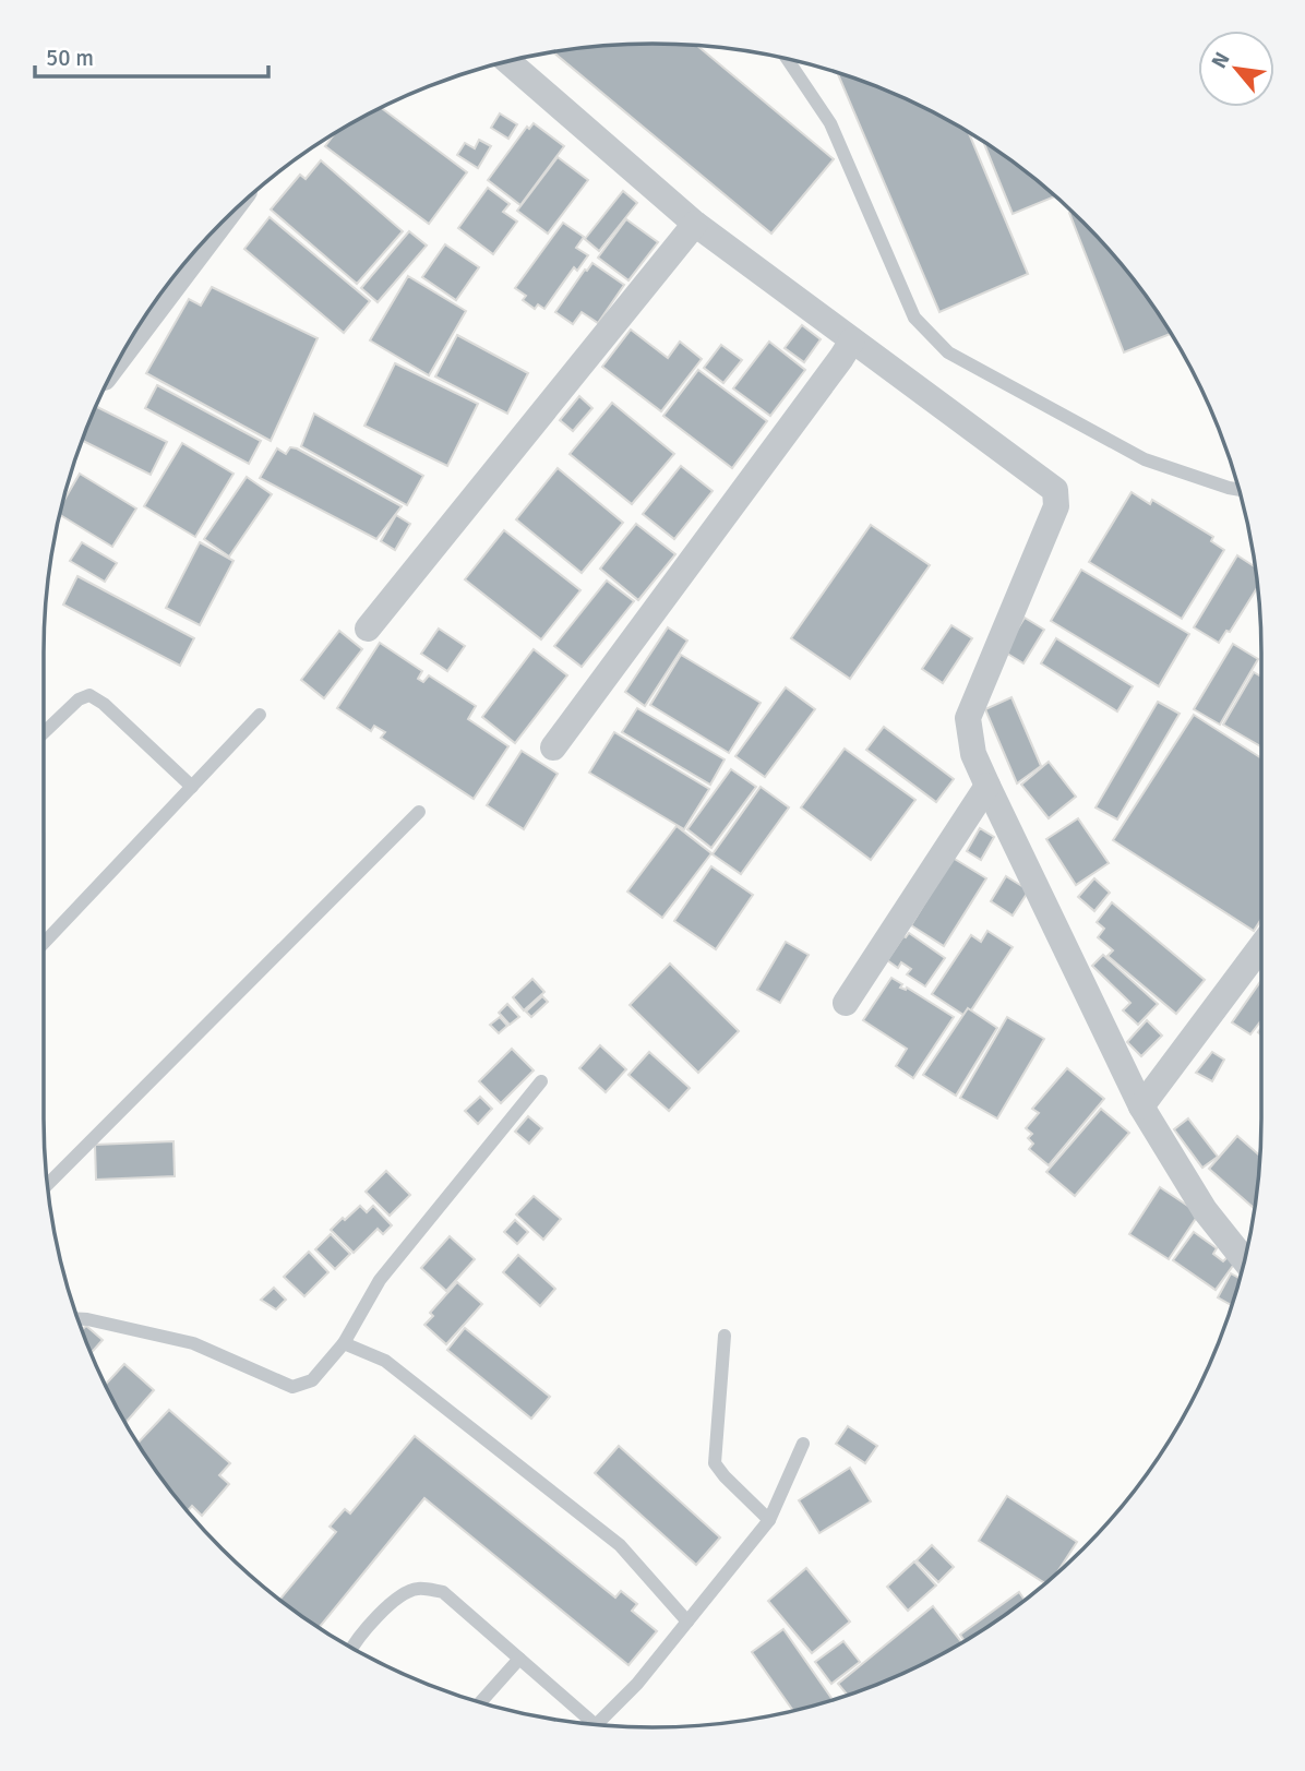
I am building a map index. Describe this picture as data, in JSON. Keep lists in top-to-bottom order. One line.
{"scale_bar":"50 m","north":"top left"}
